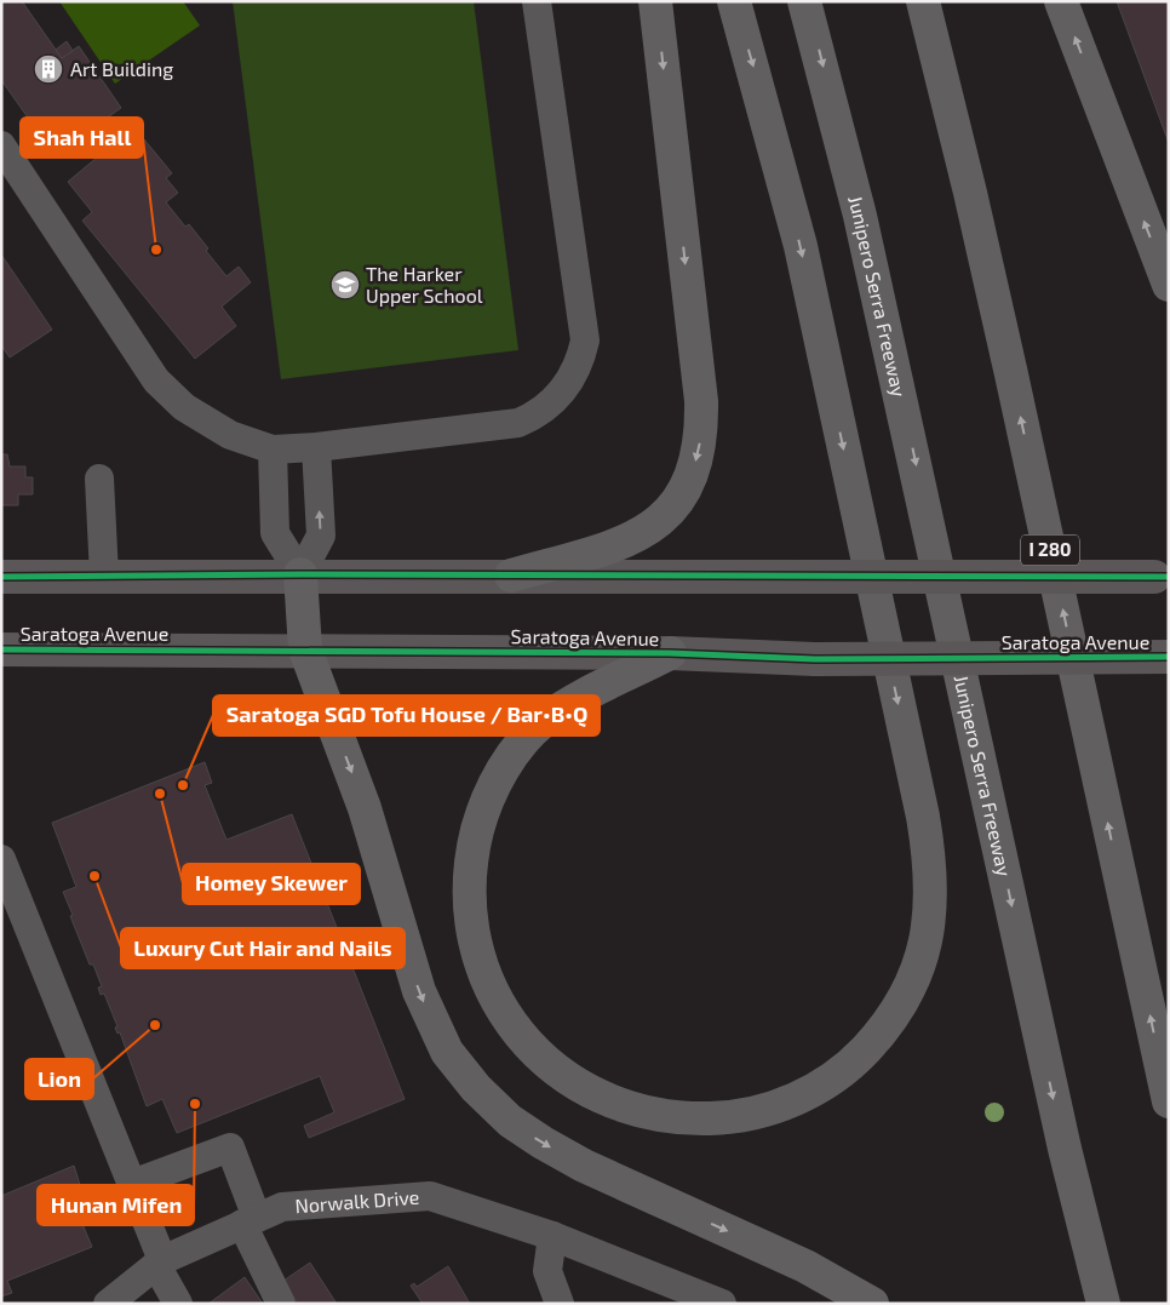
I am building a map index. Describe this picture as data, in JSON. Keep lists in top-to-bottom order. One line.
{"streets":{"highway":["Junipero Serra Freeway","I 280"],"main road":["Saratoga Avenue"],"street":["Norwalk Drive"]},"places":{"building":["Art Building"],"other":["Shah Hall","Saratoga SGD Tofu House / Bar•B•Q","Homey Skewer","Luxury Cut Hair and Nails","Lion","Hunan Mifen"],"school or university":["The Harker Upper School"]}}
